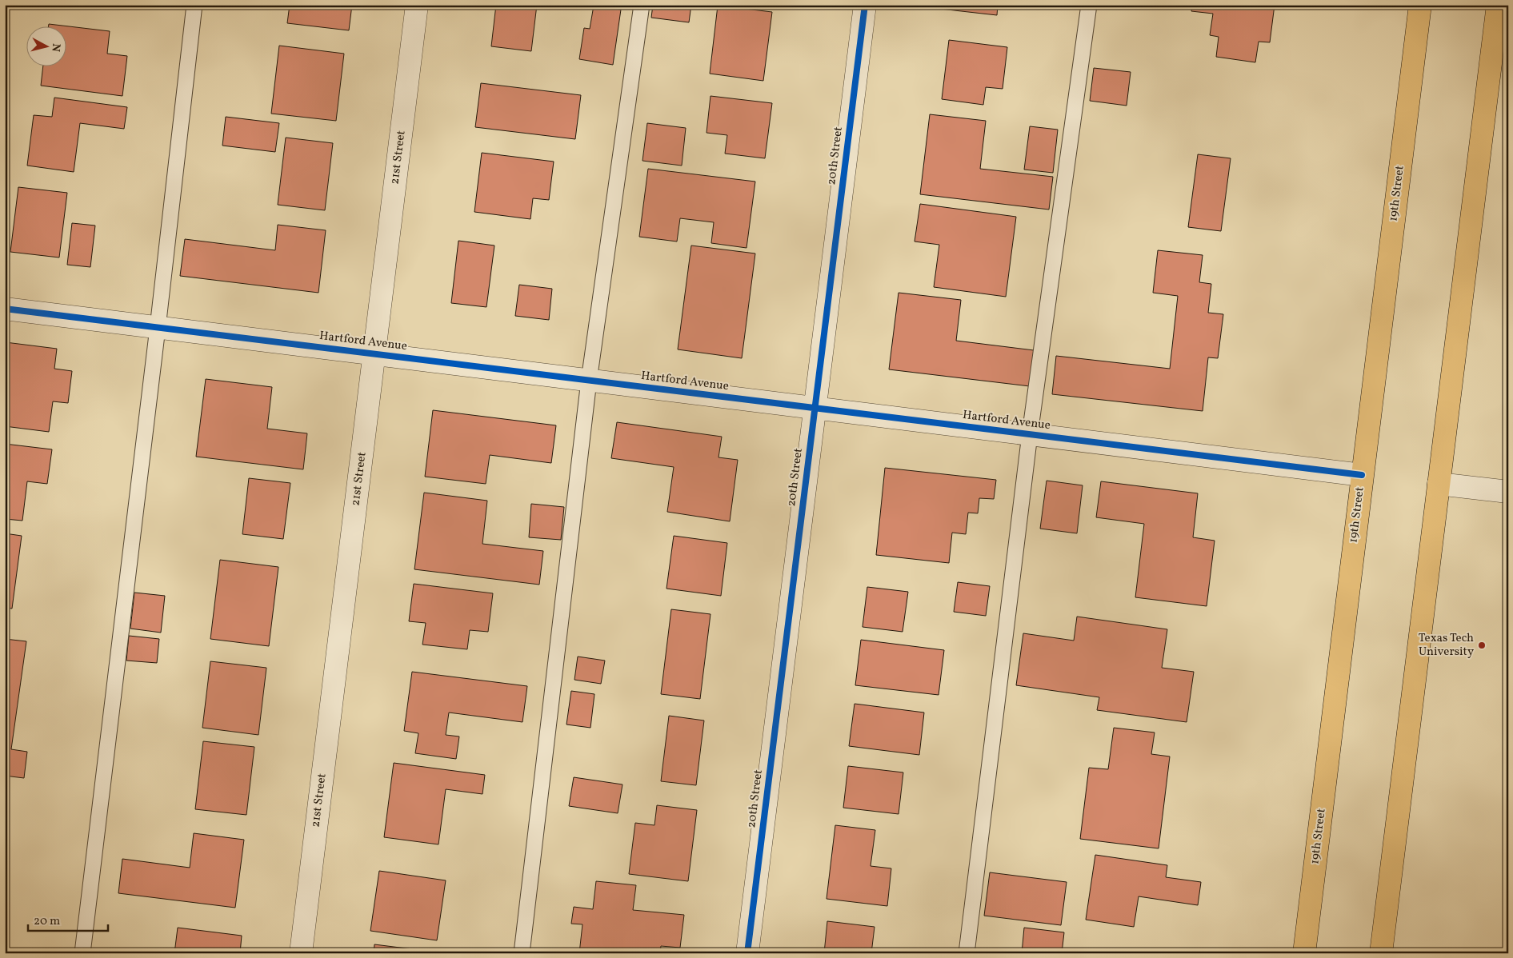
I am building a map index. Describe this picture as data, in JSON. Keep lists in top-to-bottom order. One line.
{"streets":{"main road":["19th Street"],"street":["20th Street","21st Street","Hartford Avenue"]},"crossings":[["20th Street","Hartford Avenue"],["21st Street","Hartford Avenue"],["19th Street","Hartford Avenue"]],"places":["Texas Tech University"],"scale_bar":"20 m","north":"right"}
